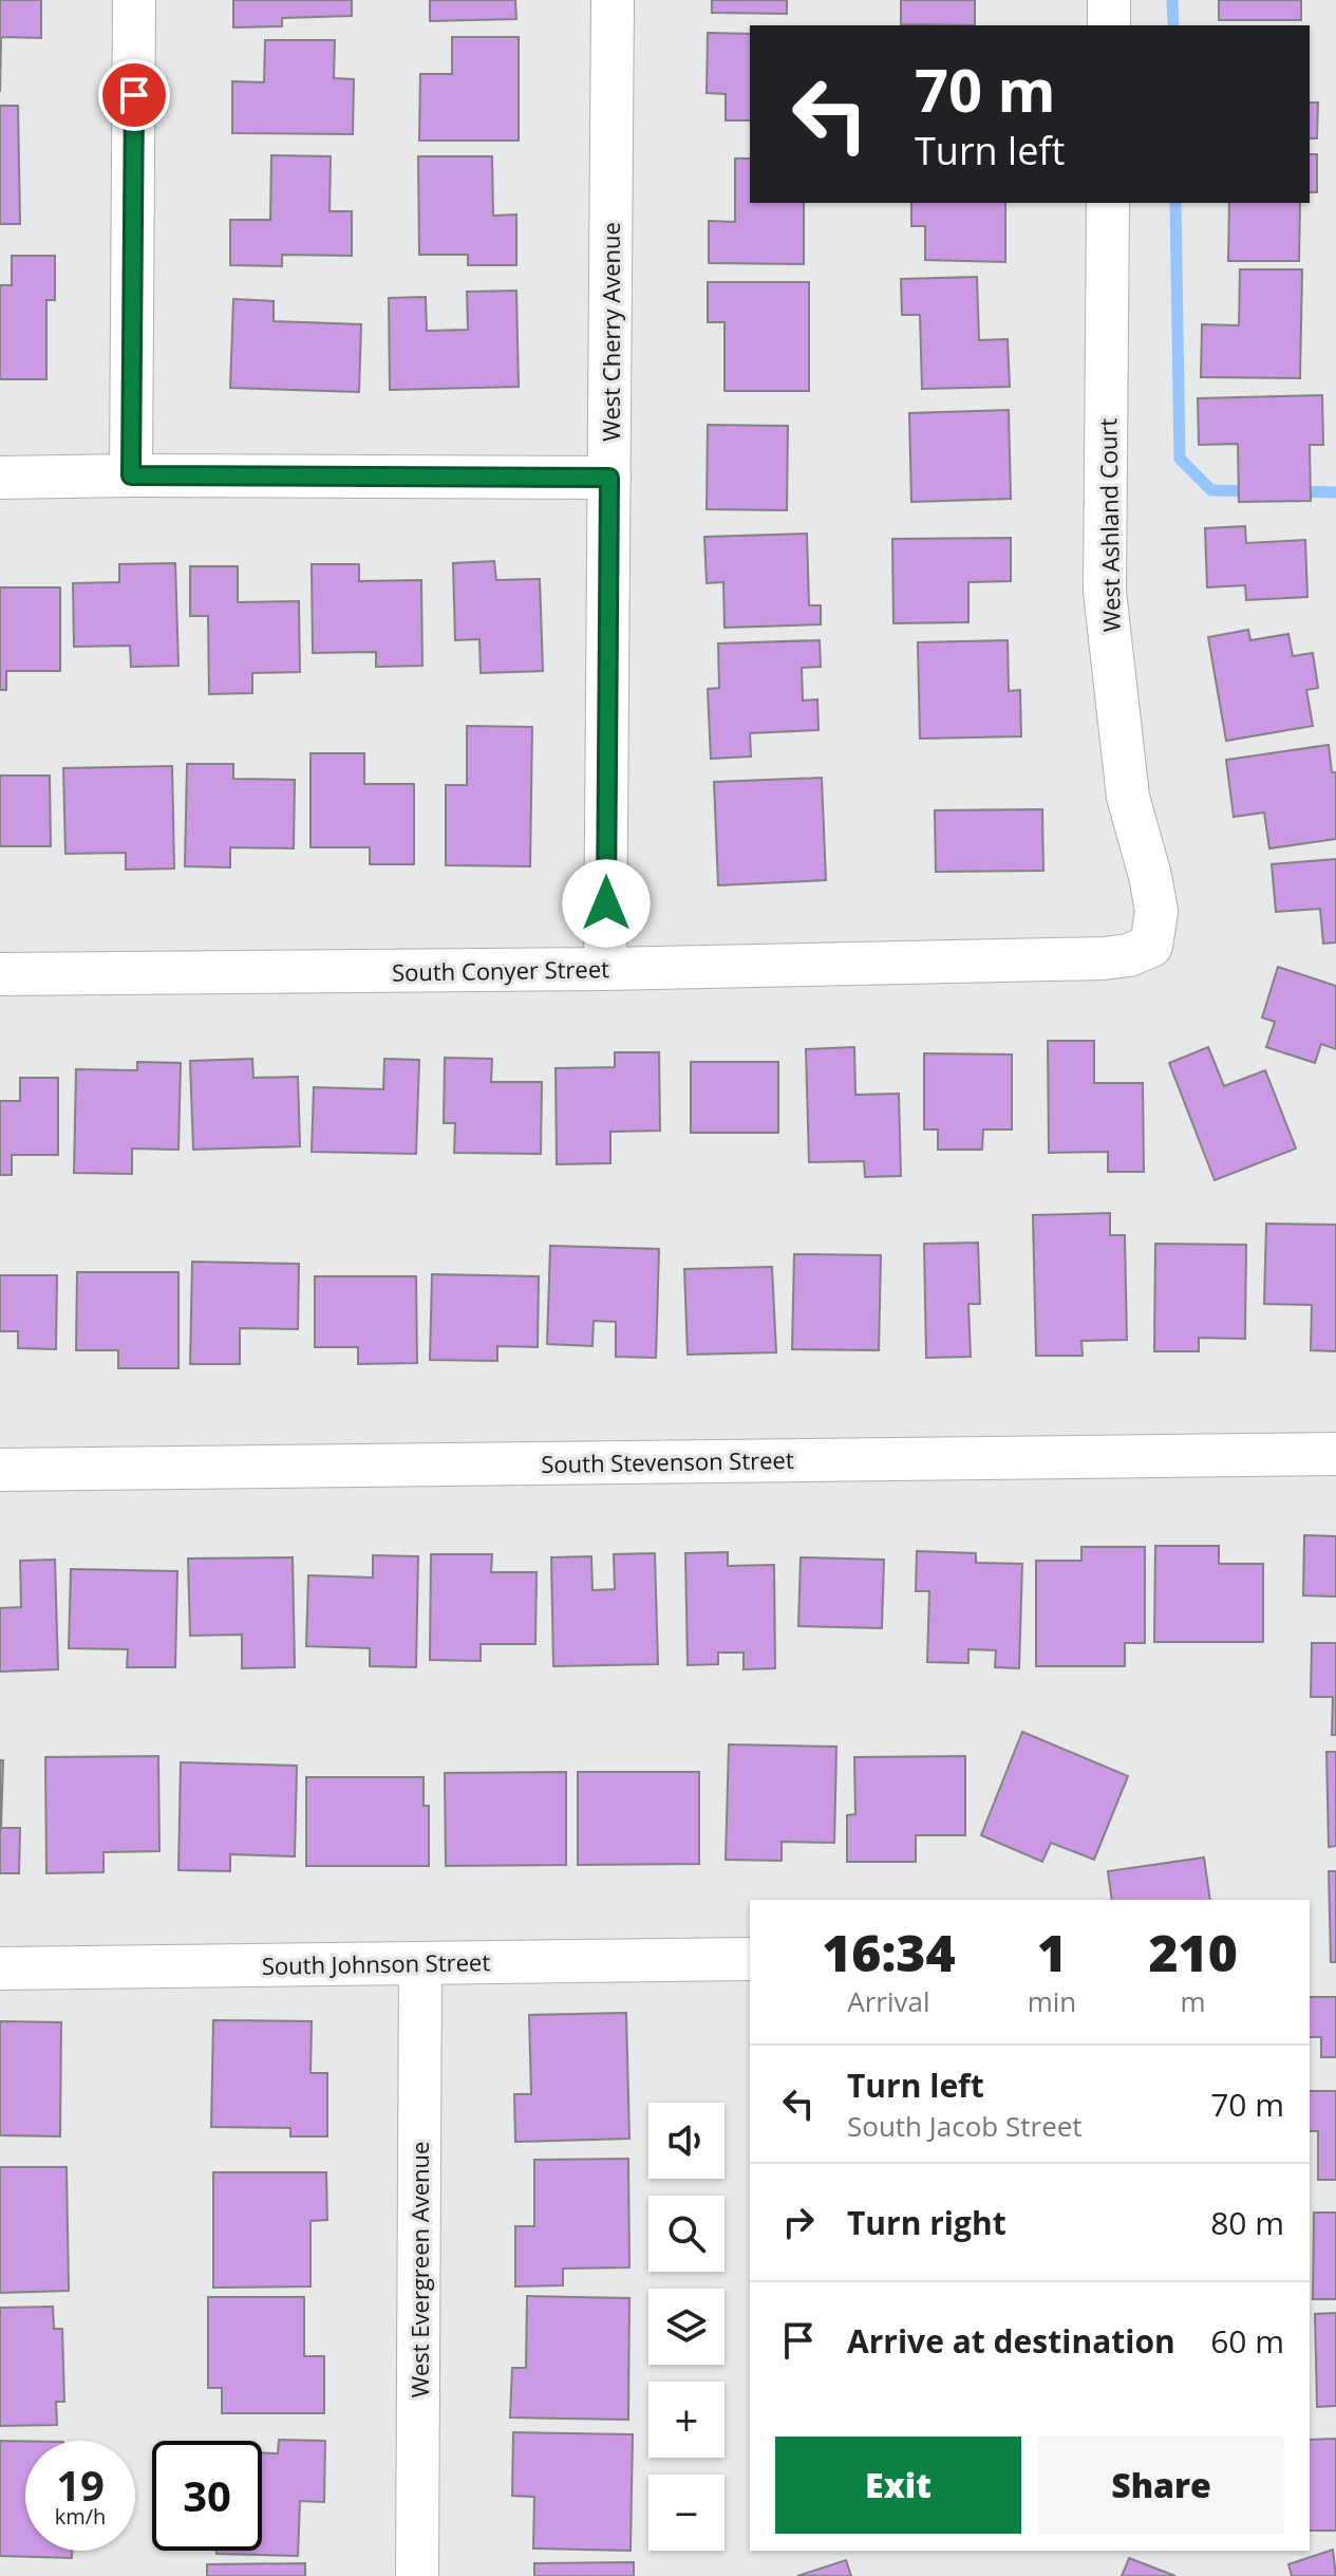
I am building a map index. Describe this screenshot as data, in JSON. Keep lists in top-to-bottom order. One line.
{"streets":{"street":["West Cherry Avenue","West Ashland Court","South Conyer Street","South Stevenson Street","South Johnson Street","West Evergreen Avenue"]},"crossings":[["West Cherry Avenue","South Conyer Street"],["West Ashland Court","South Conyer Street"],["South Johnson Street","West Evergreen Avenue"]],"page":{"turn":["70 m","Turn left"],"eta":["16:34","Arrival","1","min","210","m"],"list":[{"name":"Turn left","note":"South Jacob Street","value":"70 m"},{"name":"Turn right","value":"80 m"},{"name":"Arrive at destination","value":"60 m"}],"map_buttons":["+","−"],"buttons":["Exit","Share"],"speed":"19 km/h","limit":"30"}}
